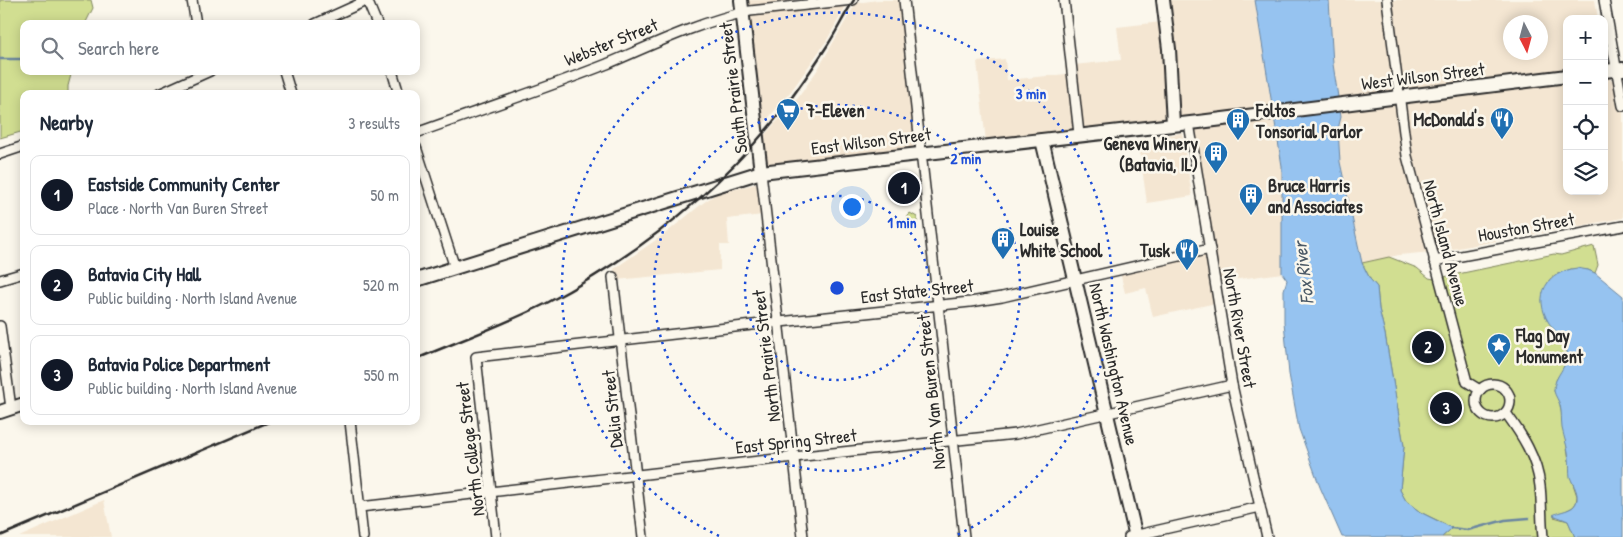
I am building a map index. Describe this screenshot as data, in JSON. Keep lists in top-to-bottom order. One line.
{"streets":{"main road":["West Wilson Street","South Prairie Street","East Wilson Street","North Washington Avenue"],"street":["Webster Street","Houston Street","North Island Avenue","East State Street","North River Street","North Prairie Street","North Van Buren Street","Delia Street","East Spring Street","North College Street"]},"crossings":[["Webster Street","South Prairie Street"],["West Wilson Street","East Wilson Street"],["West Wilson Street","North Island Avenue"],["South Prairie Street","East Wilson Street"],["South Prairie Street","North Prairie Street"],["East Wilson Street","North River Street"],["East Wilson Street","North Prairie Street"],["East Wilson Street","North Washington Avenue"],["East Wilson Street","North Van Buren Street"],["Houston Street","North Island Avenue"],["East State Street","North River Street"],["East State Street","North Prairie Street"],["East State Street","North Washington Avenue"],["East State Street","North Van Buren Street"],["East State Street","Delia Street"],["East State Street","North College Street"],["North River Street","East Spring Street"],["North Prairie Street","East Spring Street"],["North Washington Avenue","East Spring Street"],["North Van Buren Street","East Spring Street"],["Delia Street","East Spring Street"],["East Spring Street","North College Street"]],"water":["Fox River"],"places":{"supermarket":["7-Eleven"],"restaurant":["McDonald's","Tusk"],"building":["Foltos Tonsorial Parlor","Geneva Winery (Batavia, IL)","Bruce Harris and Associates","Louise White School"],"place":["Flag Day Monument"]},"north":"bottom","page":{"map_buttons":["+","−"],"search":"Search here","heading":["Nearby","3 results"],"list":[{"mark":"1","name":"Eastside Community Center","note":"Place · North Van Buren Street","value":"50 m"},{"mark":"2","name":"Batavia City Hall","note":"Public building · North Island Avenue","value":"520 m"},{"mark":"3","name":"Batavia Police Department","note":"Public building · North Island Avenue","value":"550 m"}],"pins":["1","2","3"]},"rings":["3 min","2 min","1 min"]}
